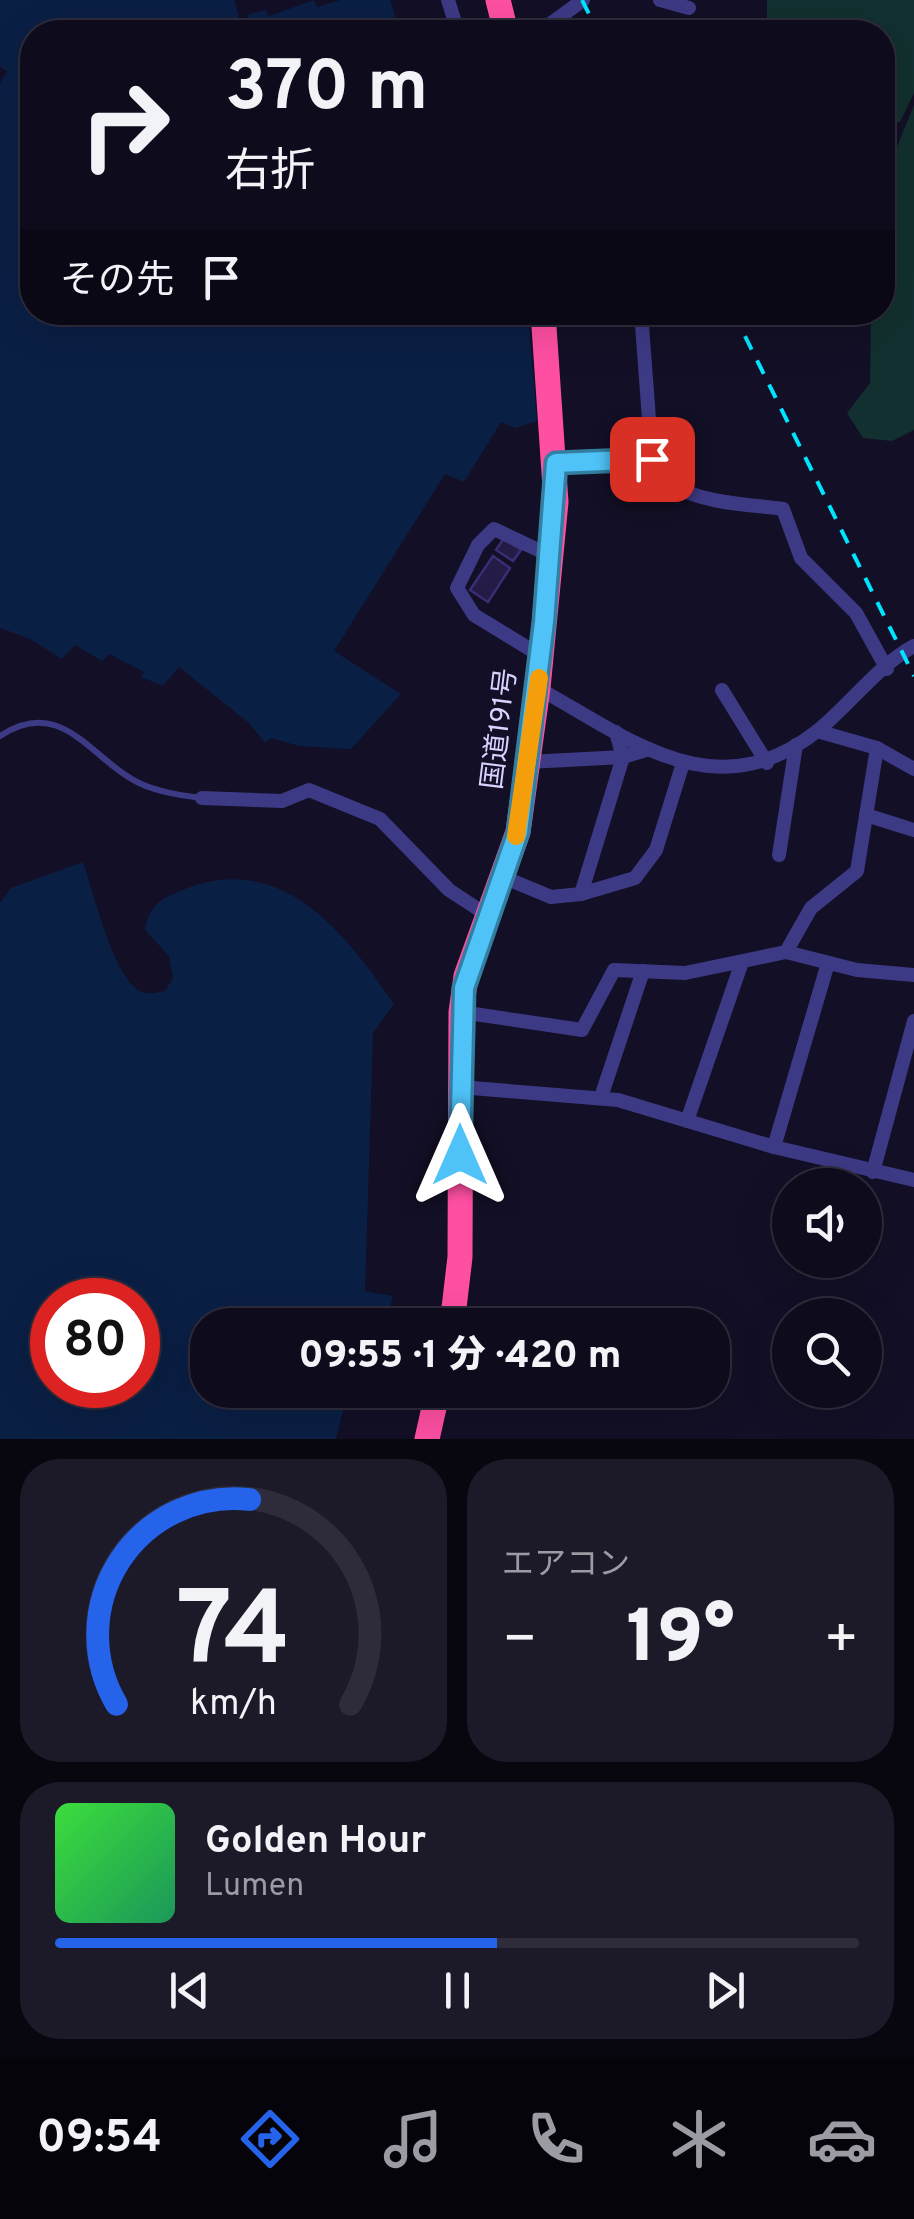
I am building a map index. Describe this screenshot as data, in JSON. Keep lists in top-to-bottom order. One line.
{"streets":{"highway":["国道191号"]},"page":{"turn":["370 m","右折"],"then":"その先","limit":"80","trip":"09:55 · 1 分 · 420 m","tile":"エアコン","heat":["−","19°","+"],"song":["Golden Hour","Lumen"],"tabs":"09:54","gauge":["74","km/h"]}}
